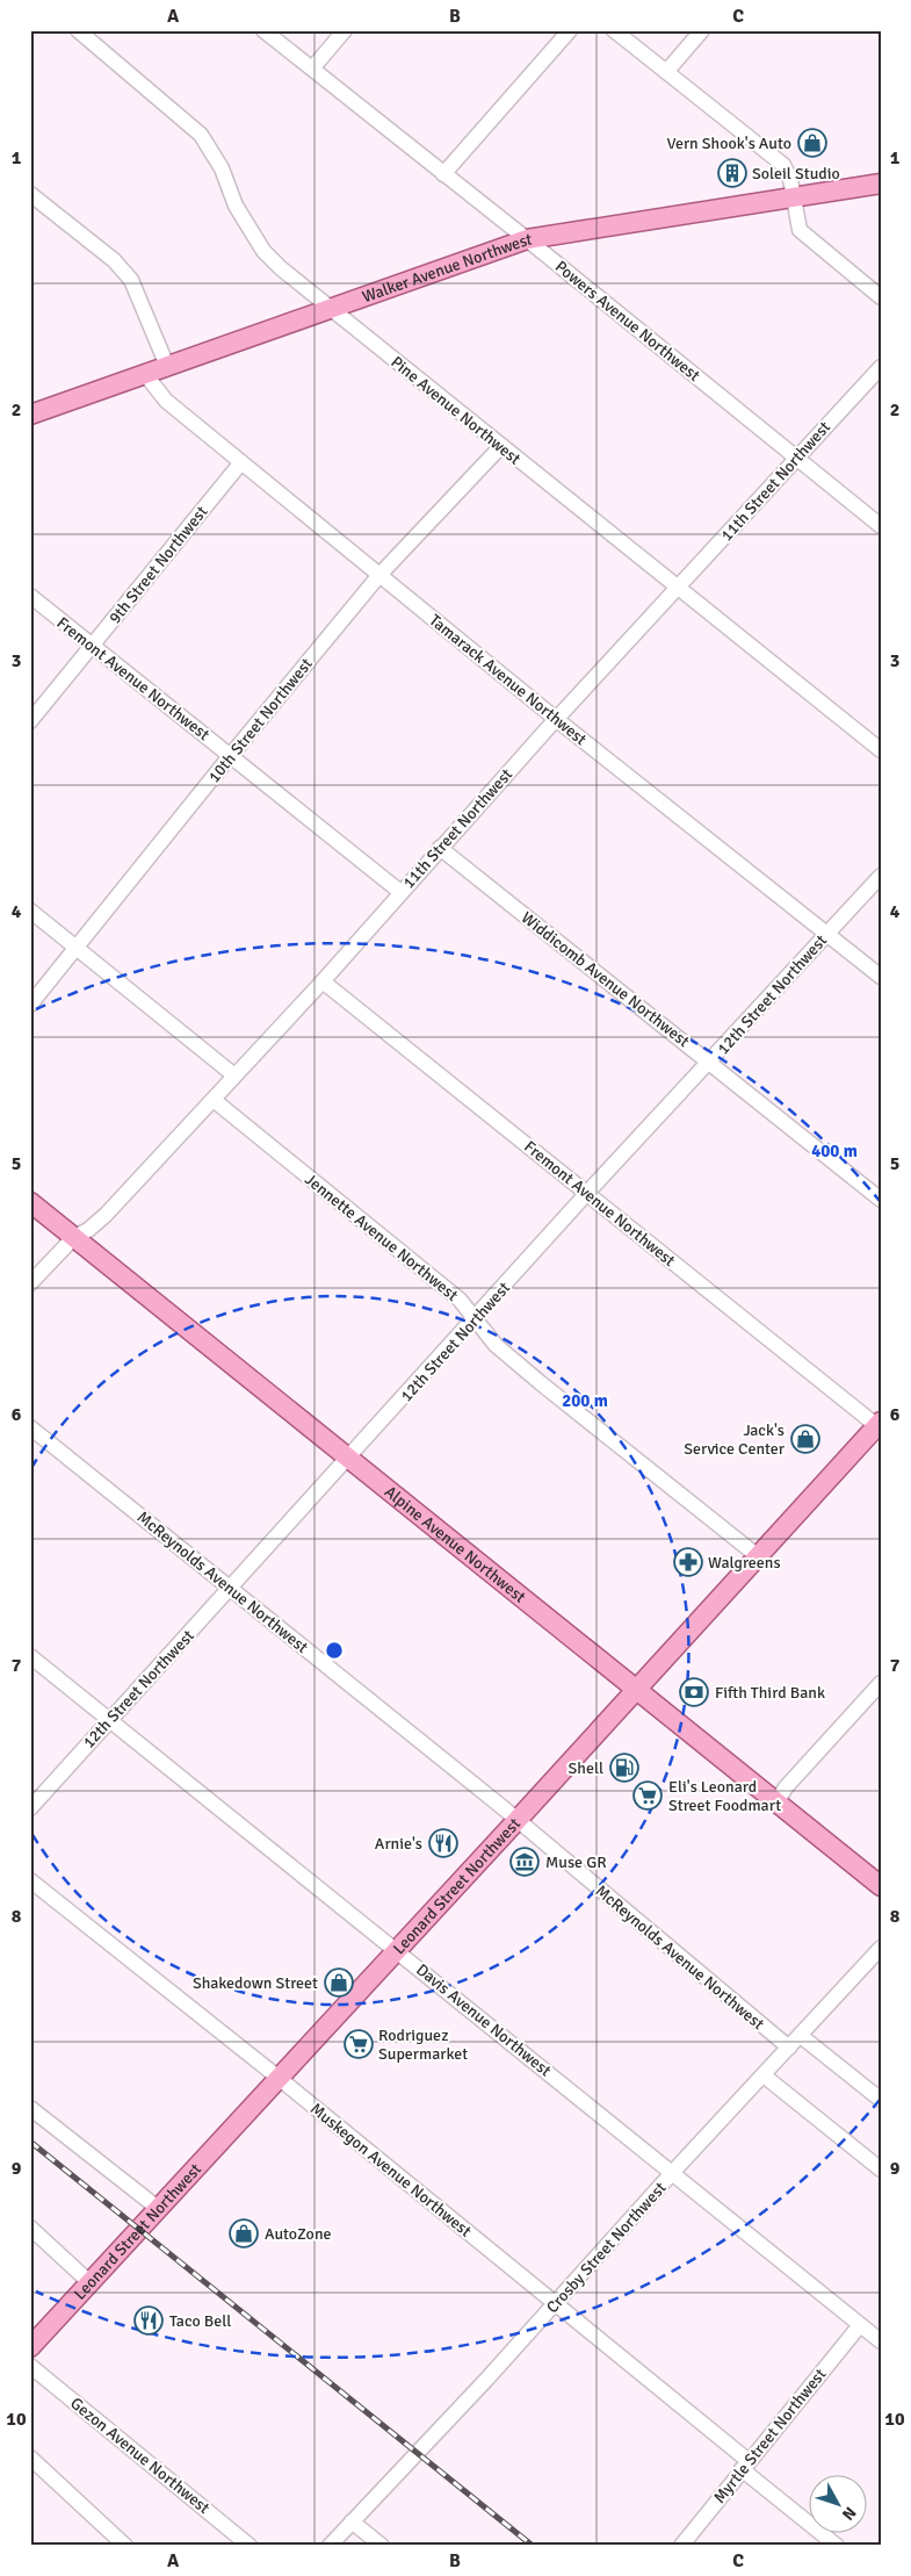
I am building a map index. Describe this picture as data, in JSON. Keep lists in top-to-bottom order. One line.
{"streets":{"main road":["Walker Avenue Northwest","Alpine Avenue Northwest","Leonard Street Northwest"],"street":["Powers Avenue Northwest","Pine Avenue Northwest","11th Street Northwest","9th Street Northwest","Fremont Avenue Northwest","Tamarack Avenue Northwest","10th Street Northwest","Widdicomb Avenue Northwest","12th Street Northwest","Jennette Avenue Northwest","McReynolds Avenue Northwest","Davis Avenue Northwest","Muskegon Avenue Northwest","Crosby Street Northwest","Myrtle Street Northwest","Gezon Avenue Northwest"]},"crossings":[["Walker Avenue Northwest","Powers Avenue Northwest"],["Walker Avenue Northwest","Pine Avenue Northwest"],["Walker Avenue Northwest","Tamarack Avenue Northwest"],["Powers Avenue Northwest","11th Street Northwest"],["Pine Avenue Northwest","11th Street Northwest"],["Pine Avenue Northwest","10th Street Northwest"],["11th Street Northwest","Fremont Avenue Northwest"],["11th Street Northwest","Tamarack Avenue Northwest"],["11th Street Northwest","Widdicomb Avenue Northwest"],["11th Street Northwest","Jennette Avenue Northwest"],["11th Street Northwest","Alpine Avenue Northwest"],["9th Street Northwest","Fremont Avenue Northwest"],["9th Street Northwest","Tamarack Avenue Northwest"],["Fremont Avenue Northwest","10th Street Northwest"],["Fremont Avenue Northwest","12th Street Northwest"],["Fremont Avenue Northwest","Leonard Street Northwest"],["Tamarack Avenue Northwest","10th Street Northwest"],["Tamarack Avenue Northwest","12th Street Northwest"],["Widdicomb Avenue Northwest","12th Street Northwest"],["12th Street Northwest","Jennette Avenue Northwest"],["12th Street Northwest","Alpine Avenue Northwest"],["12th Street Northwest","McReynolds Avenue Northwest"],["12th Street Northwest","Davis Avenue Northwest"],["Jennette Avenue Northwest","Leonard Street Northwest"],["Alpine Avenue Northwest","Leonard Street Northwest"],["McReynolds Avenue Northwest","Leonard Street Northwest"],["McReynolds Avenue Northwest","Crosby Street Northwest"],["Leonard Street Northwest","Davis Avenue Northwest"],["Leonard Street Northwest","Muskegon Avenue Northwest"],["Davis Avenue Northwest","Crosby Street Northwest"],["Davis Avenue Northwest","Myrtle Street Northwest"],["Muskegon Avenue Northwest","Crosby Street Northwest"],["Muskegon Avenue Northwest","Myrtle Street Northwest"]],"places":{"shop":["Vern Shook's Auto","Jack's Service Center","Shakedown Street","AutoZone"],"building":["Soleil Studio"],"pharmacy":["Walgreens"],"bank":["Fifth Third Bank"],"fuel station":["Shell"],"supermarket":["Eli's Leonard Street Foodmart","Rodriguez Supermarket"],"restaurant":["Arnie's","Taco Bell"],"museum":["Muse GR"]},"north":"bottom right","grid":{"columns":["A","B","C"],"rows":["1","2","3","4","5","6","7","8","9","10"]},"rings":["400 m","200 m"]}
